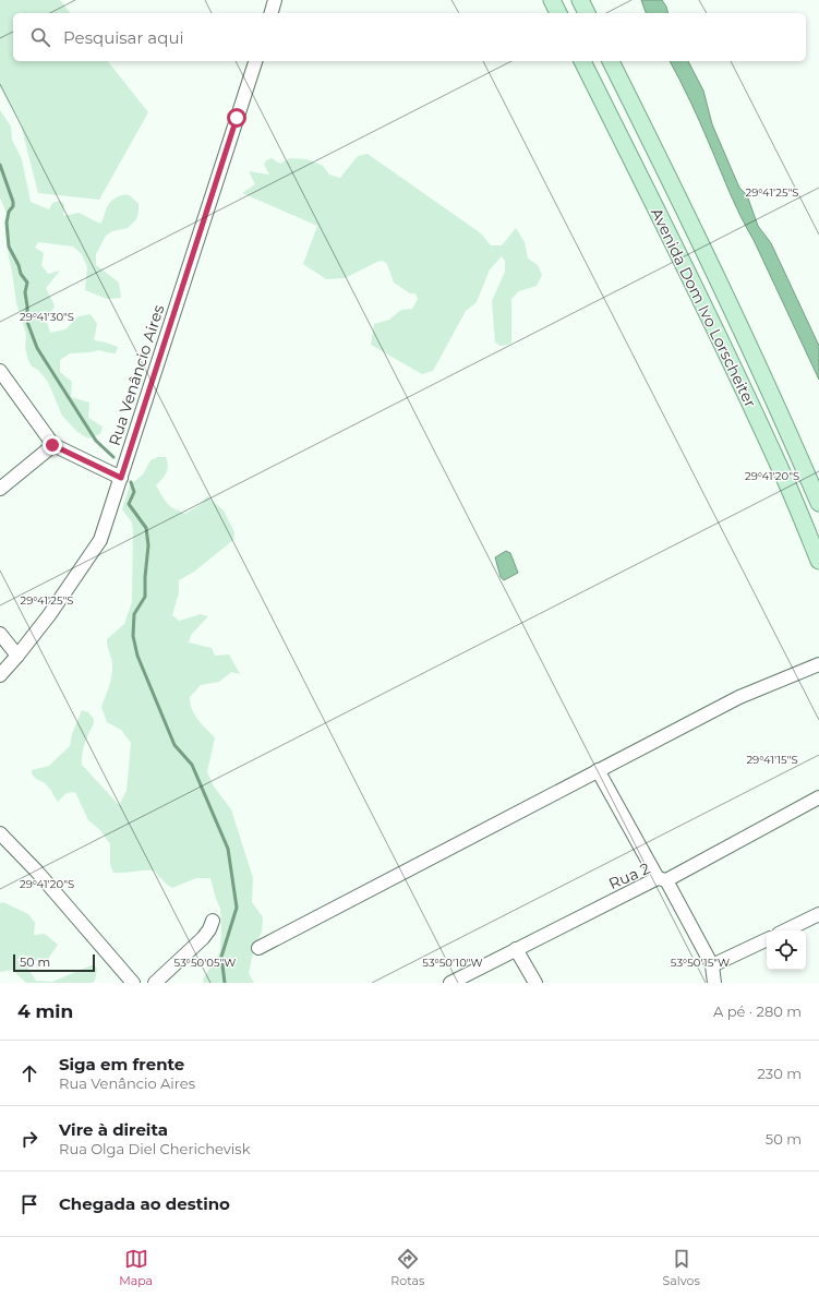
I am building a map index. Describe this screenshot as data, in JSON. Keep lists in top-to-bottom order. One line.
{"streets":{"main road":["Avenida Dom Ivo Lorscheiter"],"street":["Rua Venâncio Aires","Rua 2"]},"scale_bar":"50 m","page":{"search":"Pesquisar aqui","scale":"50 m","heading":["4 min","A pé · 280 m"],"list":[["Siga em frente","Rua Venâncio Aires","230 m"],["Vire à direita","Rua Olga Diel Cherichevisk","50 m"],"Chegada ao destino"],"nav":["Mapa","Rotas","Salvos"]},"coordinates":["29°41'25\"S","29°41'30\"S","29°41'20\"S","29°41'15\"S","53°50'05\"W","53°50'10\"W","53°50'15\"W"]}
